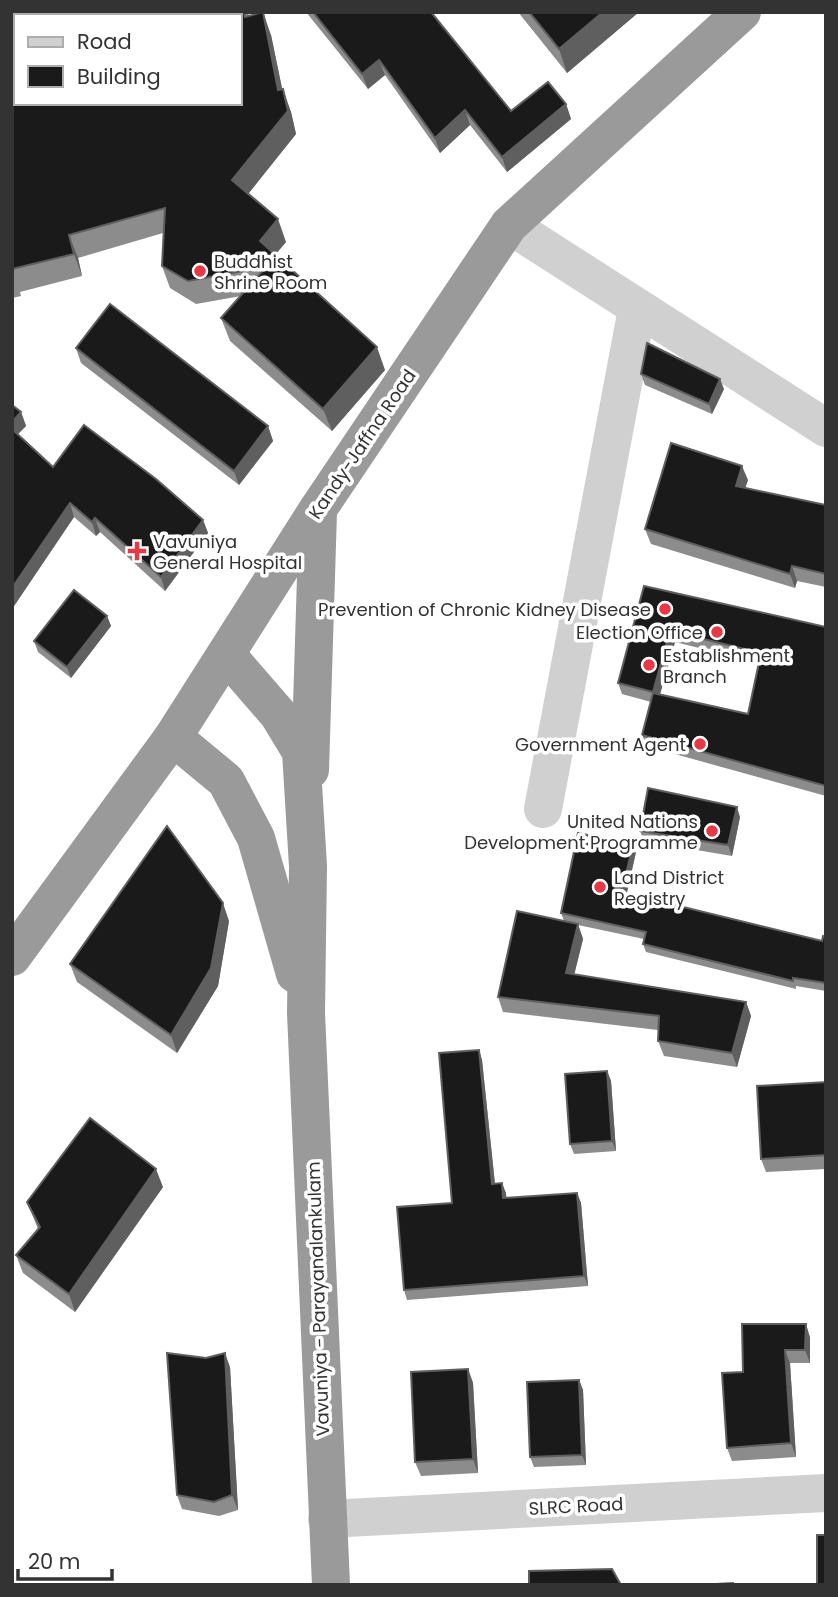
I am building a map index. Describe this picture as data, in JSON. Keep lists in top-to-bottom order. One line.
{"streets":{"highway":["Kandy-Jaffna Road","Vavuniya - Parayanalankulam"],"street":["SLRC Road"]},"crossings":[["Vavuniya - Parayanalankulam","SLRC Road"]],"places":{"other":["Buddhist Shrine Room","Prevention of Chronic Kidney Disease","Election Office","Establishment Branch","Government Agent","United Nations Development Programme","Land District Registry"],"health":["Vavuniya General Hospital"]},"legend":["Road","Building"],"scale_bar":"20 m"}
